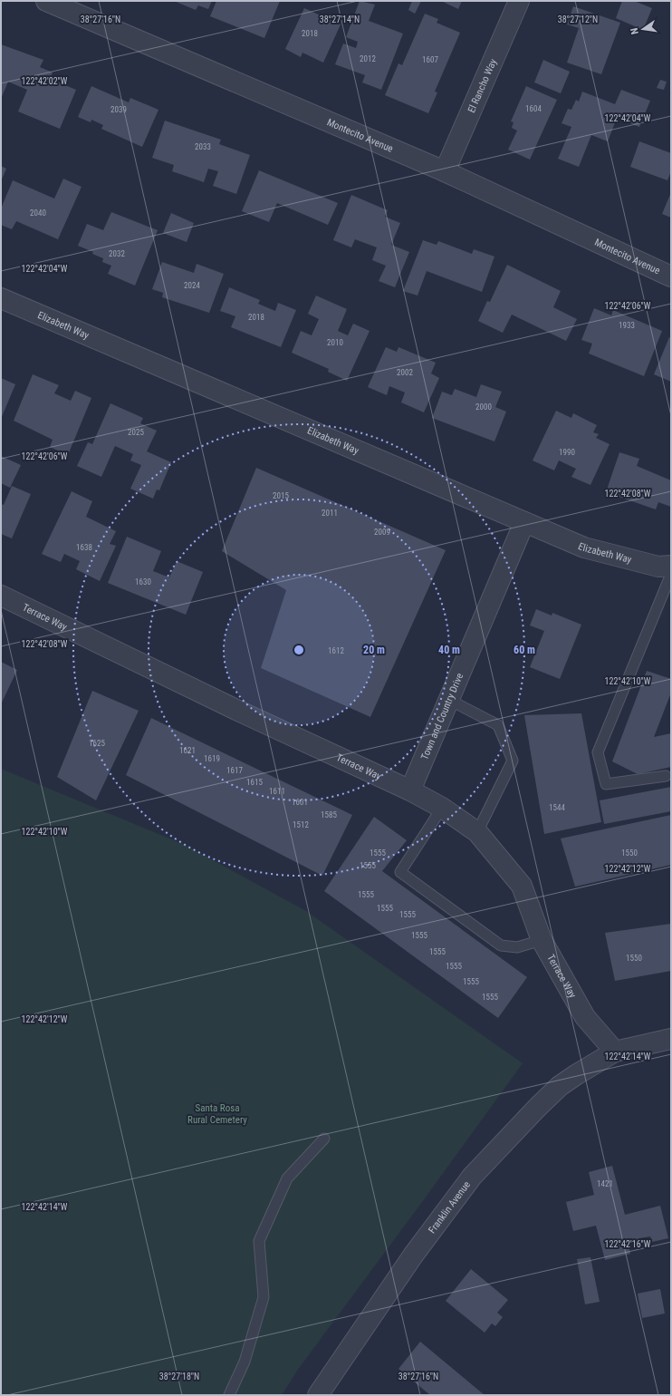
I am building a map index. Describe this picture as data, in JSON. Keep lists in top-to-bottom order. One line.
{"streets":{"street":["El Rancho Way","Montecito Avenue","Elizabeth Way","Terrace Way","Town and Country Drive","Franklin Avenue"]},"crossings":[["El Rancho Way","Montecito Avenue"],["Elizabeth Way","Town and Country Drive"],["Terrace Way","Town and Country Drive"],["Terrace Way","Franklin Avenue"]],"parks":["Santa Rosa Rural Cemetery"],"house_numbers":["2018","2012","1607","1604","2039","2033","2040","2032","2024","2018","1933","2010","2002","2000","2025","1990","2015","2011","2009","1638","1630","1612","1625","1621","1619","1617","1615","1611","1601","1544","1585","1512","1555","1550","1555","1555","1555","1555","1555","1555","1550","1555","1555","1555","1421"],"north":"left","coordinates":["38°27'16\"N","38°27'14\"N","38°27'12\"N","122°42'02\"W","122°42'04\"W","122°42'06\"W","122°42'08\"W","122°42'10\"W","122°42'12\"W","122°42'14\"W","122°42'16\"W","38°27'18\"N"],"rings":["20 m","40 m","60 m"]}
